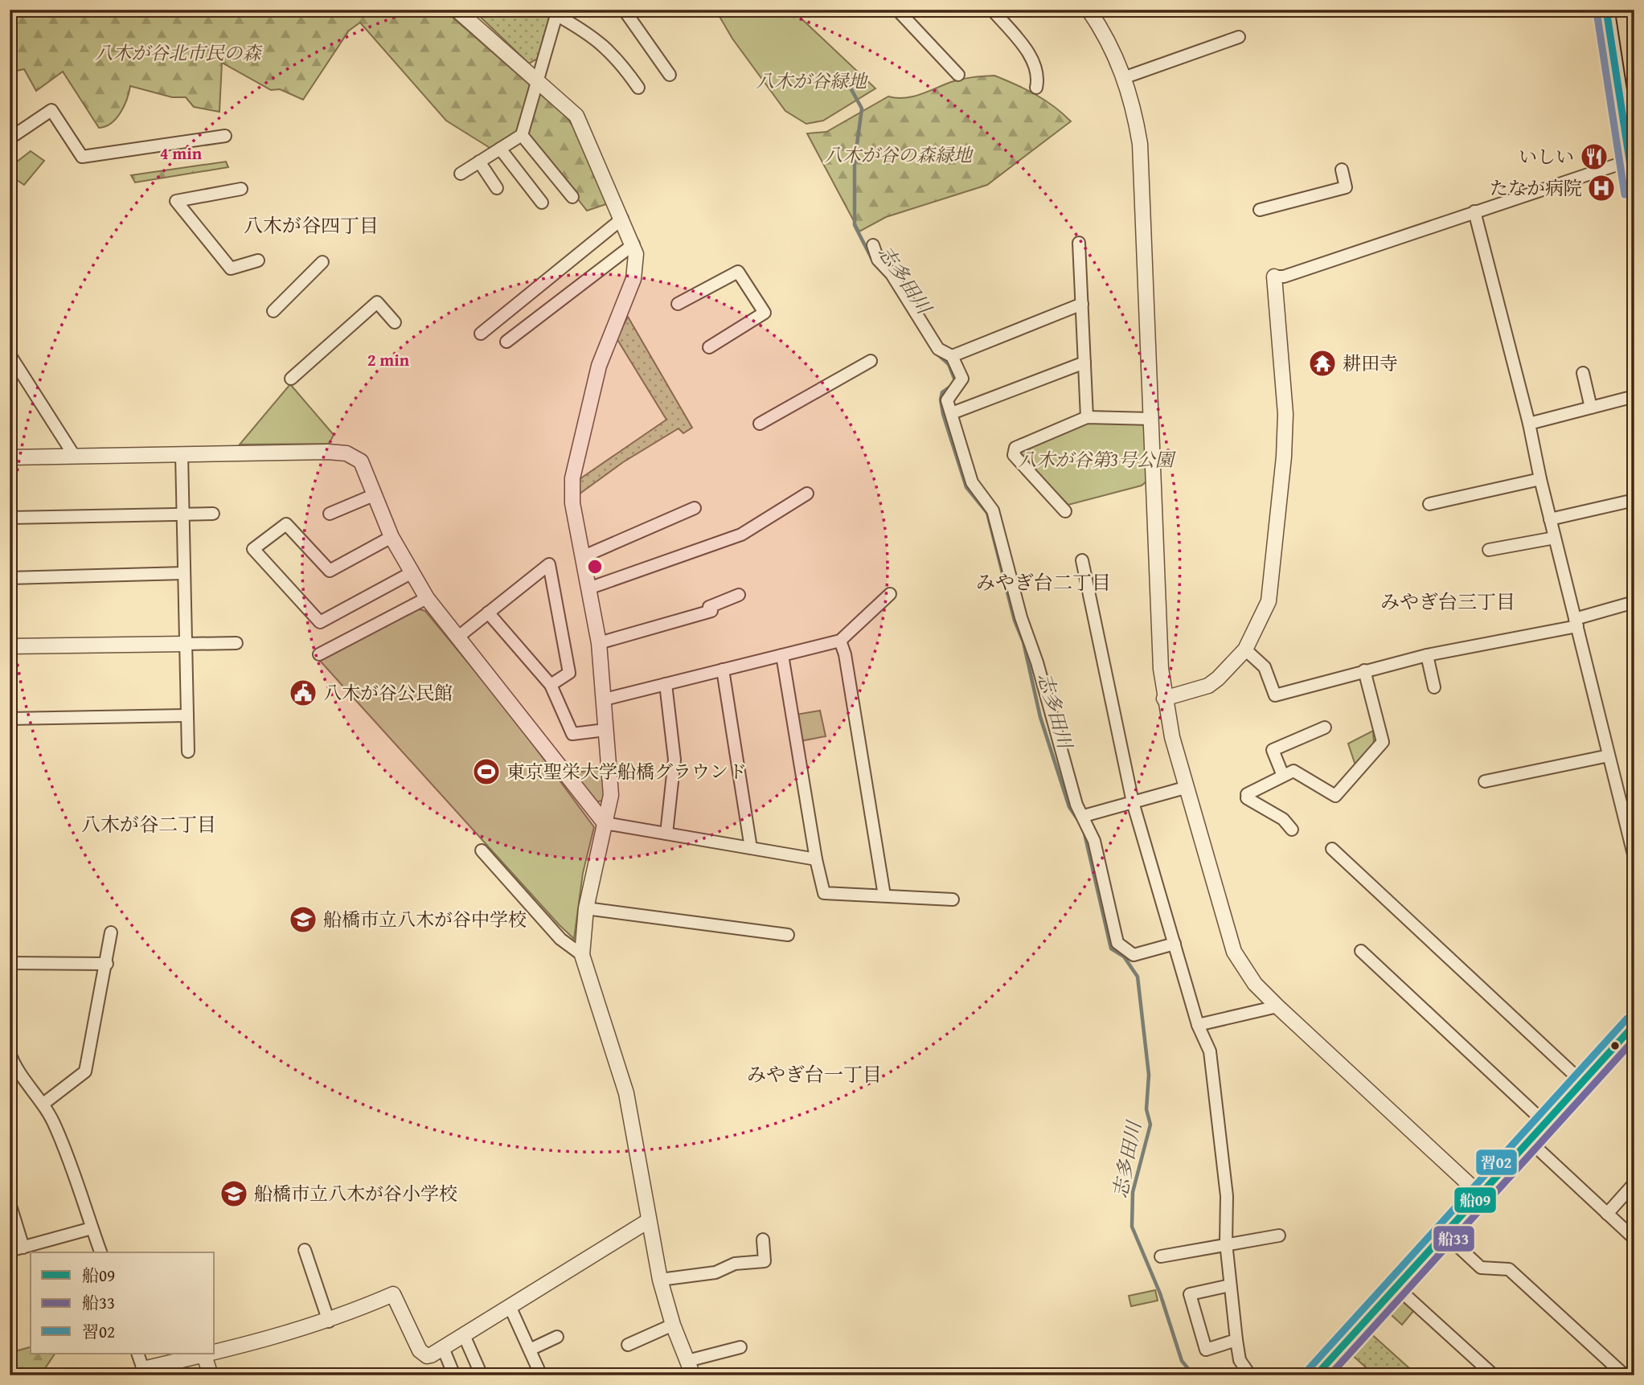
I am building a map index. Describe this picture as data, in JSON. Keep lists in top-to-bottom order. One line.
{"districts":["八木が谷四丁目","みやぎ台二丁目","みやぎ台三丁目","八木が谷二丁目","みやぎ台一丁目"],"water":["志多田川"],"parks":["八木が谷北市民の森","八木が谷緑地","八木が谷の森緑地","八木が谷第3号公園"],"places":{"restaurant":["いしい"],"hospital":["たなか病院"],"temple":["耕田寺"],"public building":["八木が谷公民館"],"sports":["東京聖栄大学船橋グラウンド"],"school or university":["船橋市立八木が谷中学校","船橋市立八木が谷小学校"]},"lines":["transit line 習02","transit line 船09","transit line 船33"],"legend":["船09","船33","習02"],"rings":["4 min","2 min"]}
